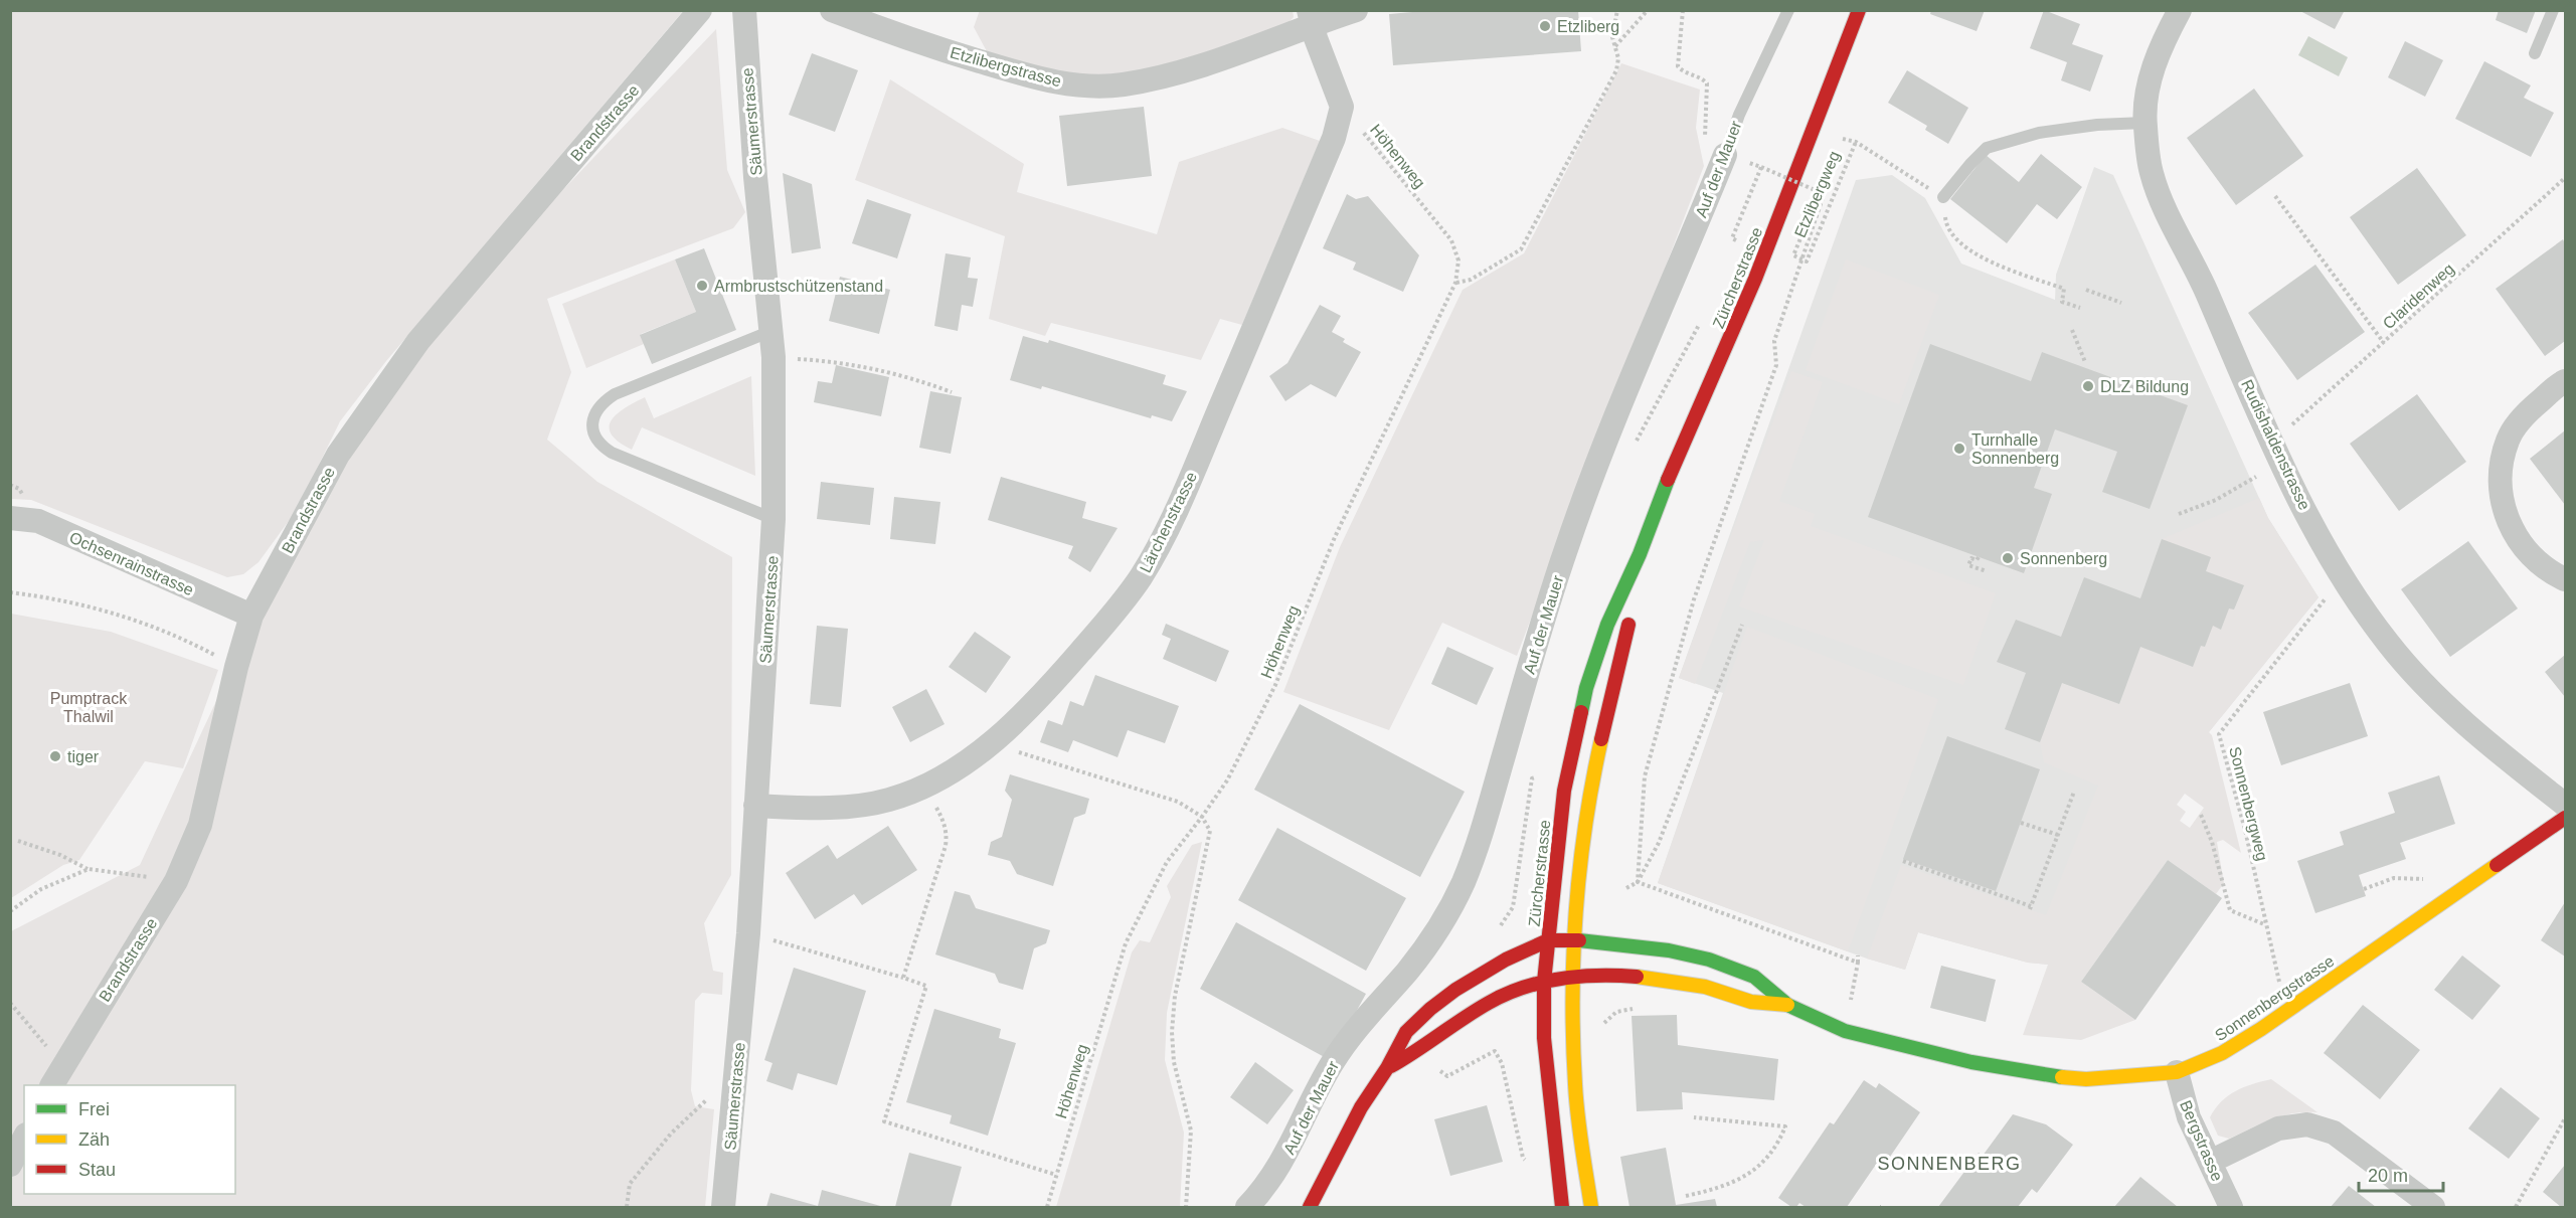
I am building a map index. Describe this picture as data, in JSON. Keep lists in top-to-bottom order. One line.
{"streets":{"main road":["Zürcherstrasse","Sonnenbergstrasse"],"street":["Etzlibergstrasse","Säumerstrasse","Brandstrasse","Auf der Mauer","Rudishaldenstrasse","Lärchenstrasse","Ochsenrainstrasse","Bergstrasse"],"path":["Höhenweg","Etzlibergweg","Claridenweg","Sonnenbergweg"]},"crossings":[["Säumerstrasse","Lärchenstrasse"],["Brandstrasse","Ochsenrainstrasse"],["Höhenweg","Lärchenstrasse"],["Zürcherstrasse","Sonnenbergstrasse"],["Sonnenbergstrasse","Bergstrasse"]],"districts":["SONNENBERG"],"parks":["Pumptrack Thalwil"],"places":["Etzliberg","Armbrustschützenstand","DLZ Bildung","Turnhalle Sonnenberg","Sonnenberg","tiger"],"legend":["Frei","Zäh","Stau"],"scale_bar":"20 m"}
